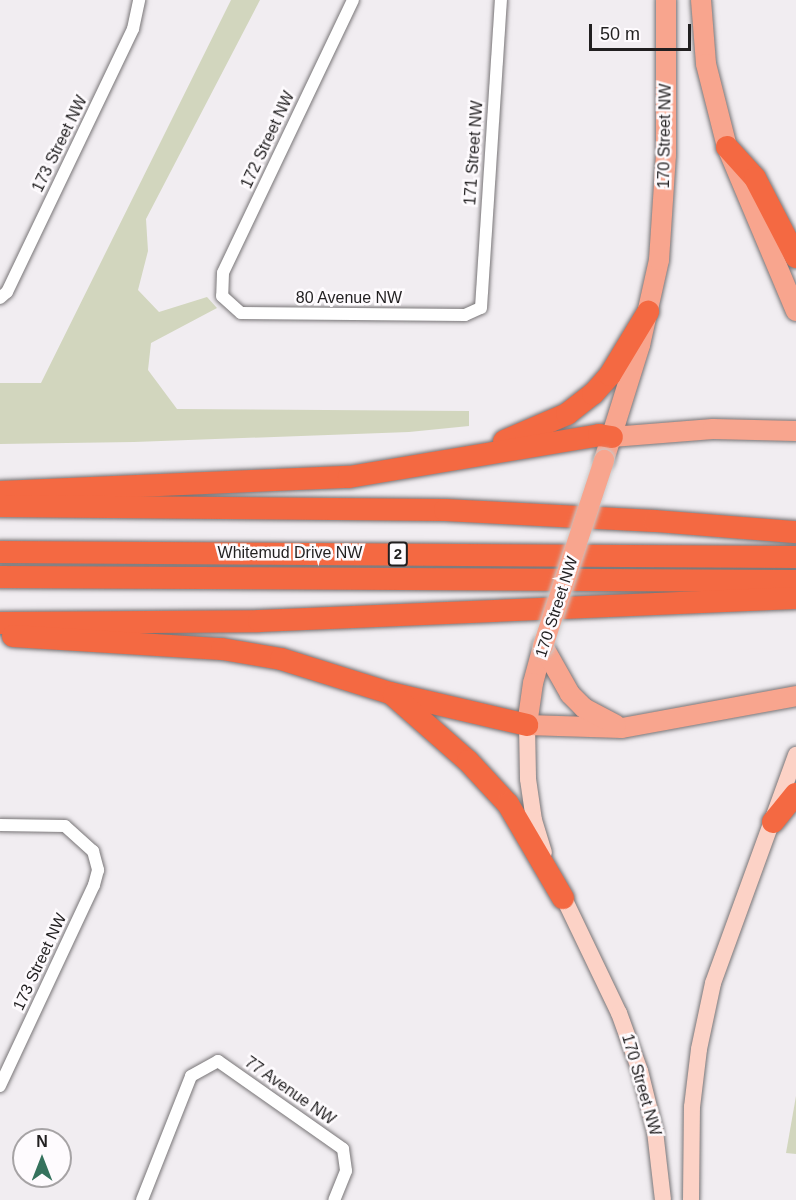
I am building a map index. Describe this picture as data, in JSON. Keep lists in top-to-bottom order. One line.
{"streets":{"highway":["Whitemud Drive NW","2"],"main road":["170 Street NW"],"street":["172 Street NW","173 Street NW","171 Street NW","80 Avenue NW","77 Avenue NW"]},"crossings":[["172 Street NW","80 Avenue NW"],["171 Street NW","80 Avenue NW"]],"scale_bar":"50 m","north":"top"}
